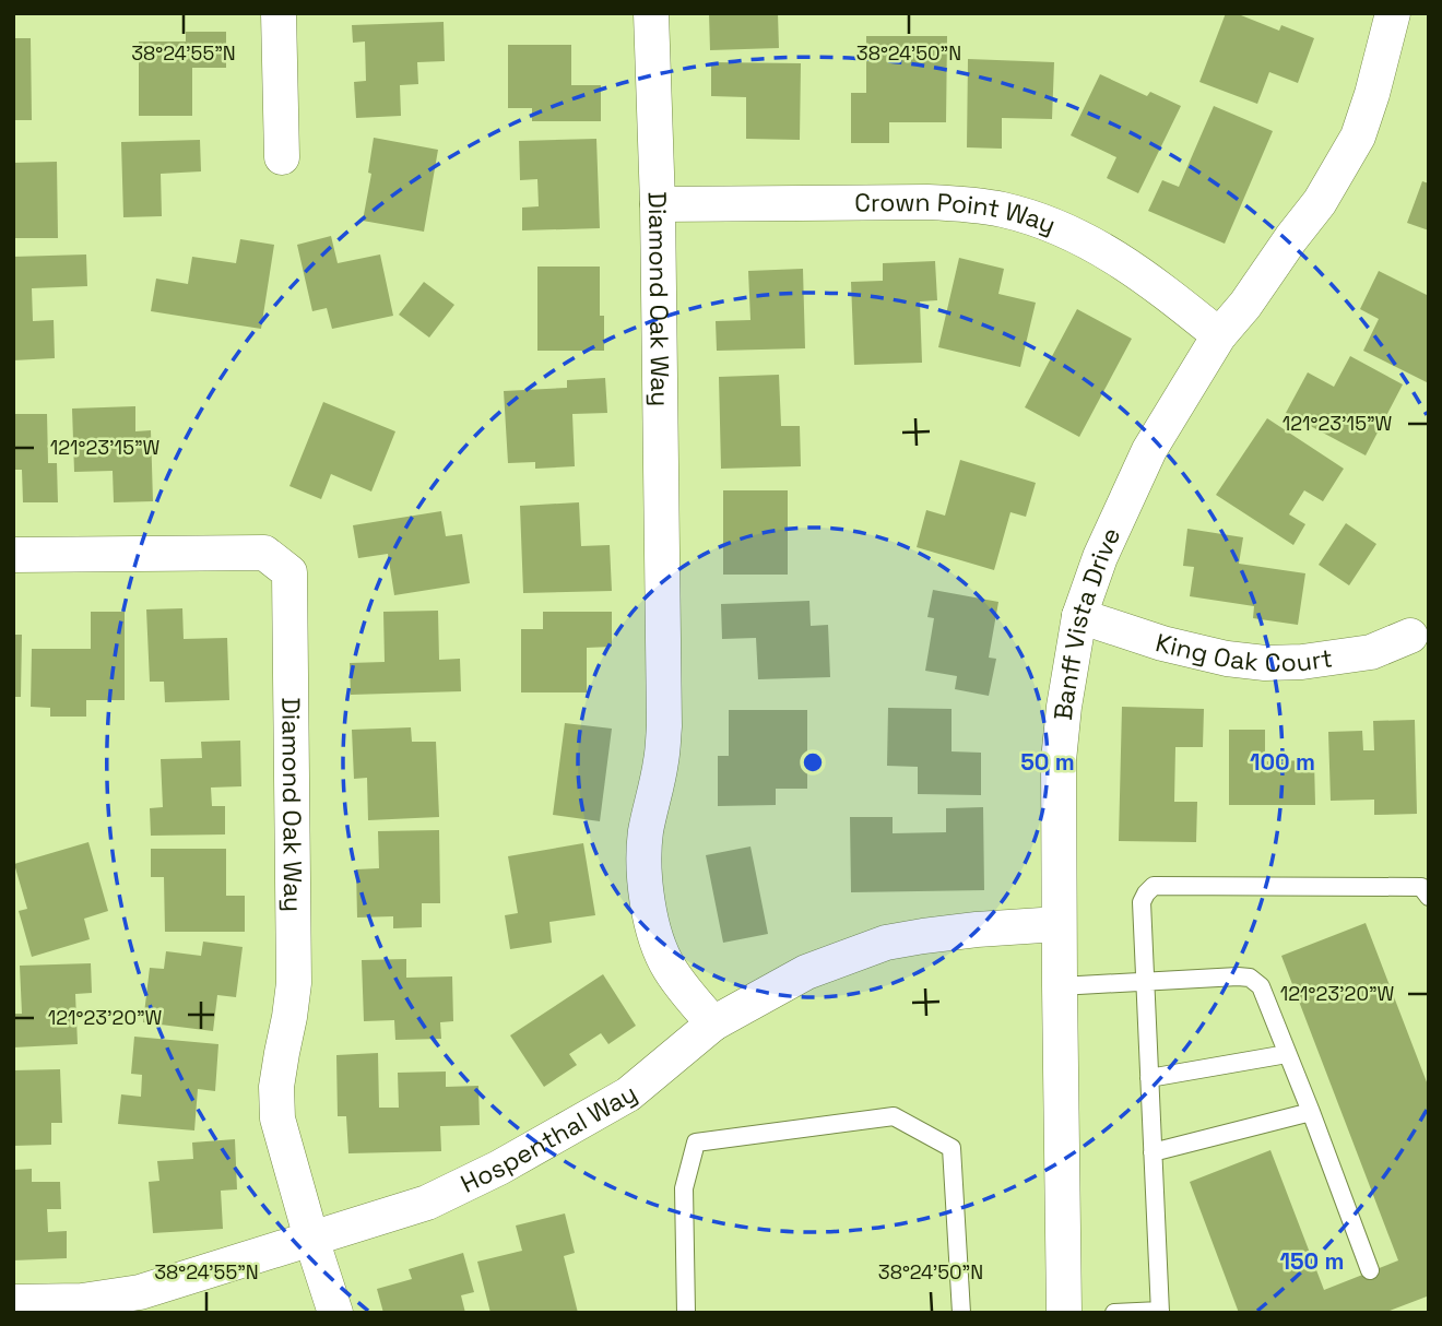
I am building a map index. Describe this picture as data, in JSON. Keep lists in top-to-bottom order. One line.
{"streets":{"street":["Crown Point Way","Diamond Oak Way","Banff Vista Drive","King Oak Court","Hospenthal Way"]},"crossings":[["Crown Point Way","Diamond Oak Way"],["Crown Point Way","Banff Vista Drive"],["Diamond Oak Way","Hospenthal Way"],["Banff Vista Drive","King Oak Court"],["Banff Vista Drive","Hospenthal Way"]],"coordinates":["38°24'55\"N","38°24'50\"N","121°23'15\"W","121°23'20\"W"],"rings":["50 m","100 m","150 m"]}
